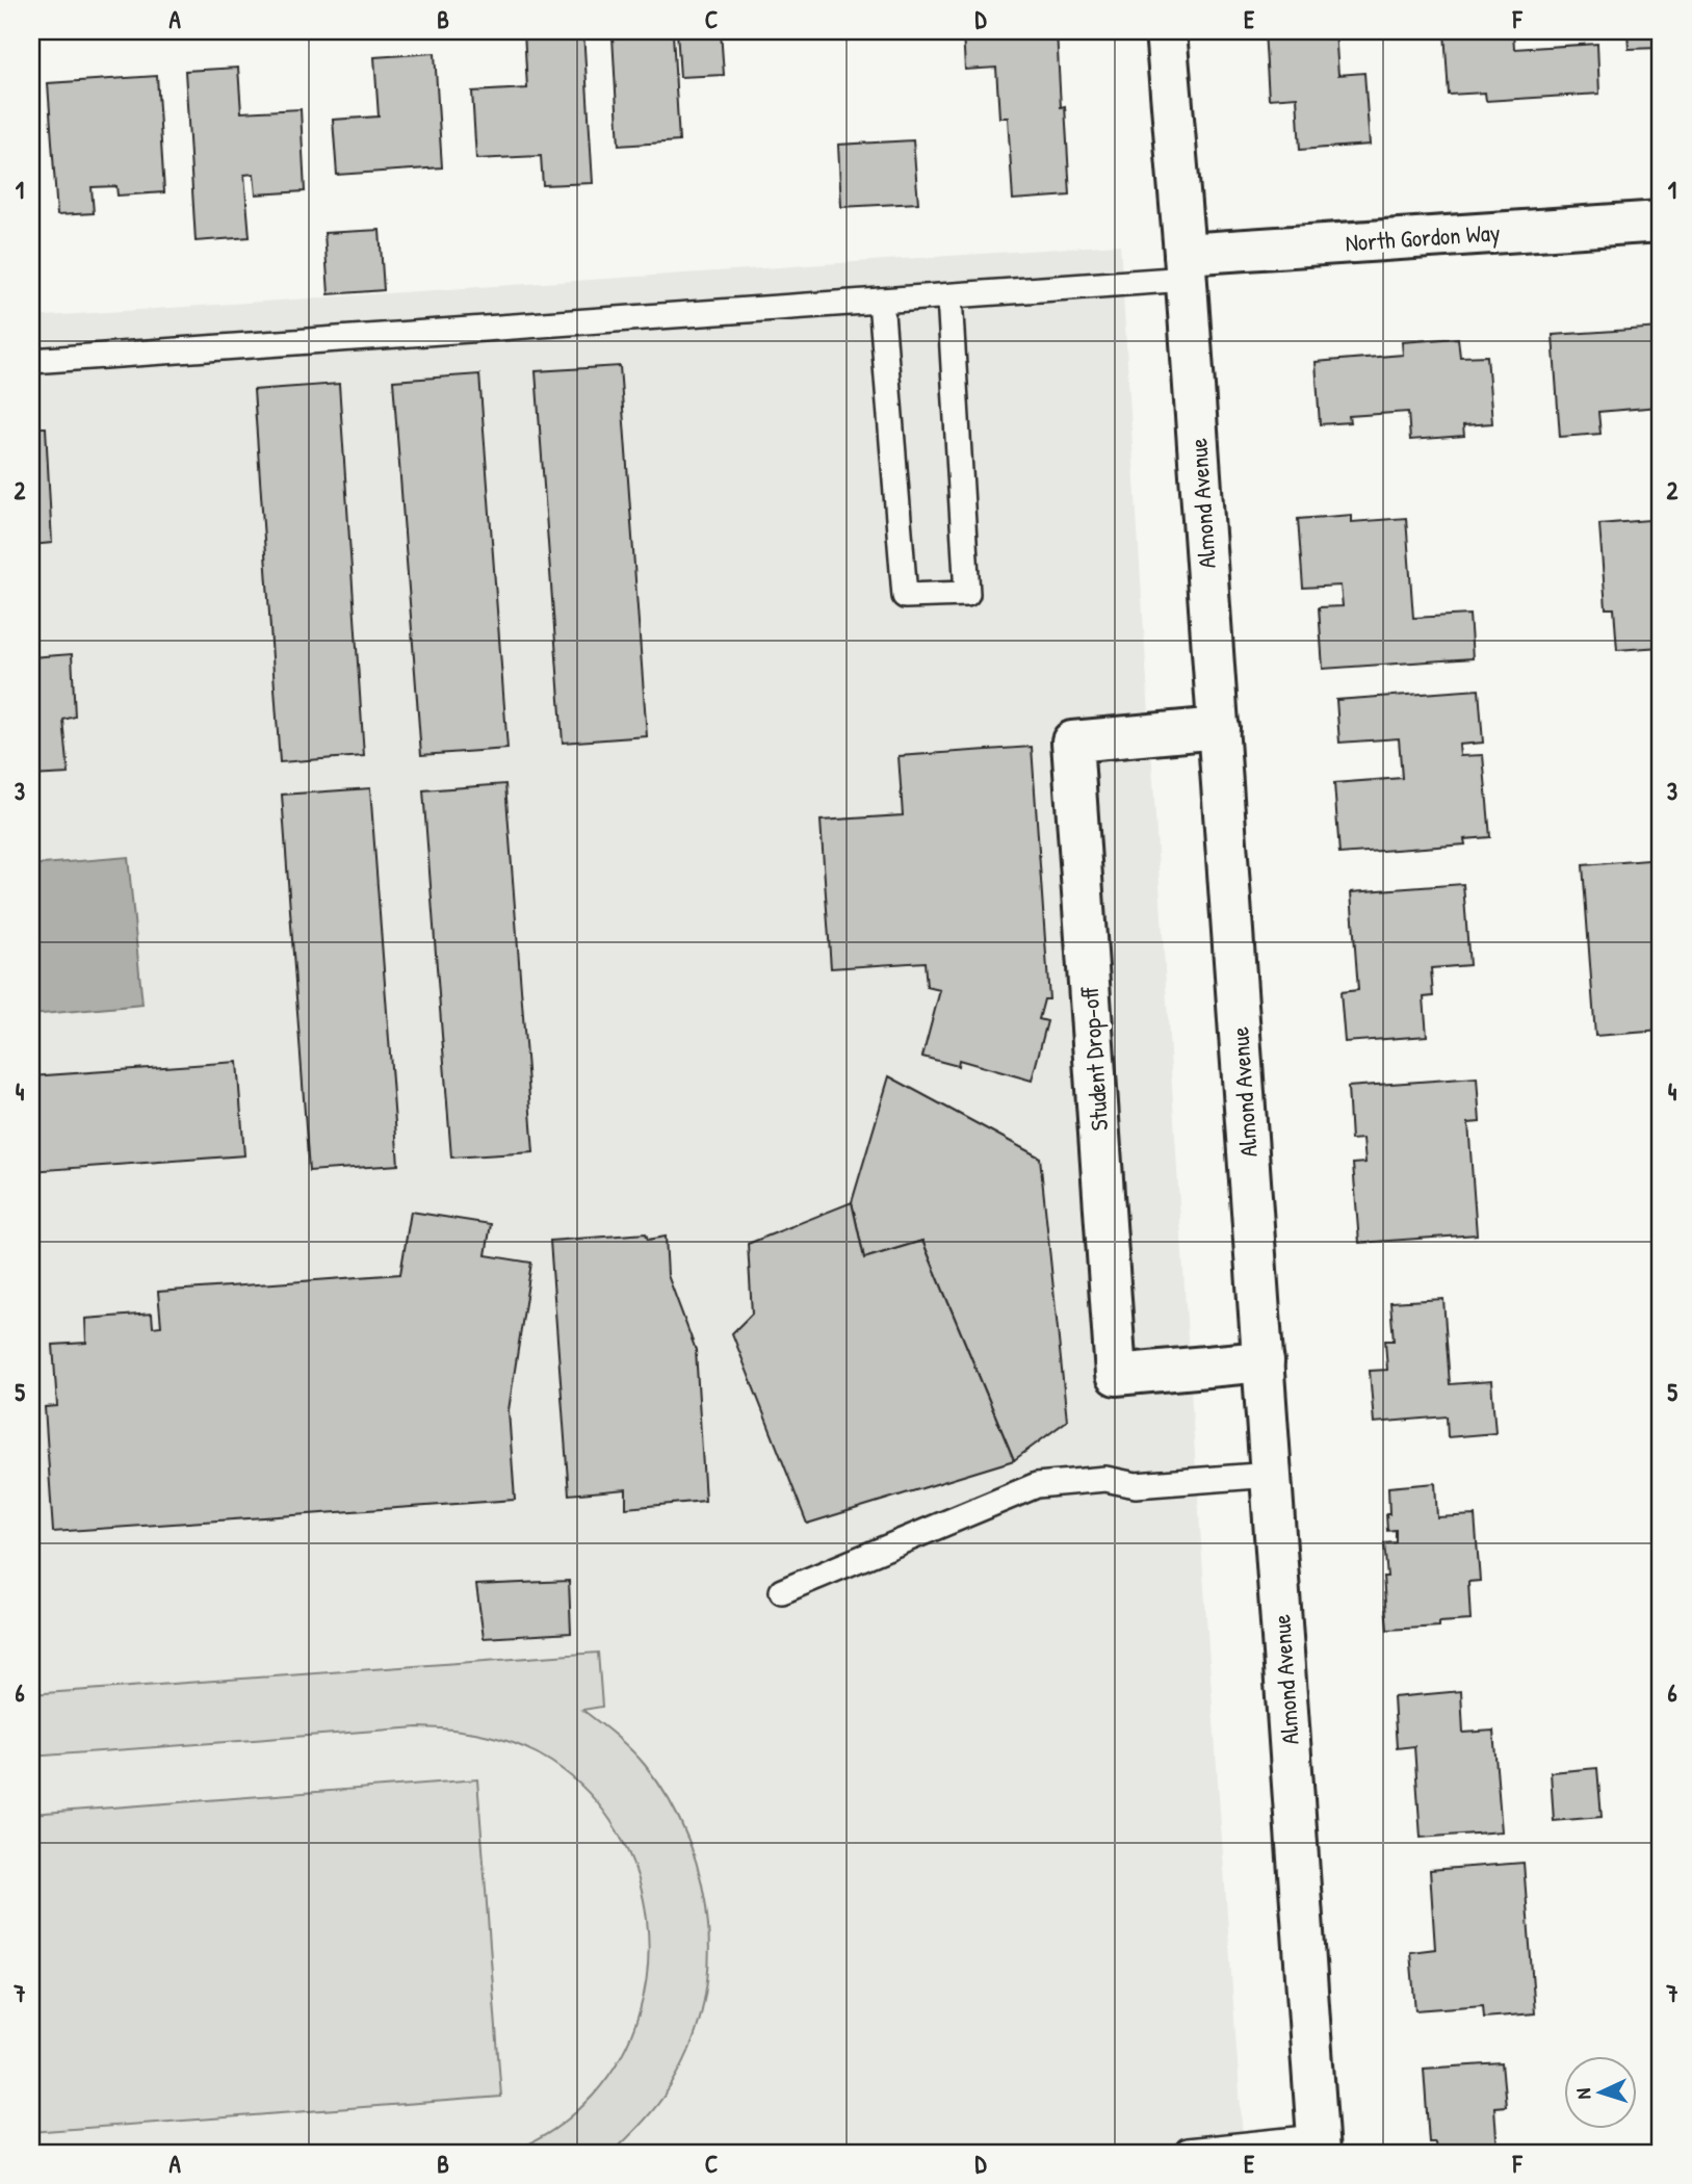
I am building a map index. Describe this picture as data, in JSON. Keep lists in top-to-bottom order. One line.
{"streets":{"street":["North Gordon Way","Almond Avenue","Student Drop-off"]},"crossings":[["North Gordon Way","Almond Avenue"],["Almond Avenue","Student Drop-off"]],"north":"left","grid":{"columns":["A","B","C","D","E","F"],"rows":["1","2","3","4","5","6","7"]}}
